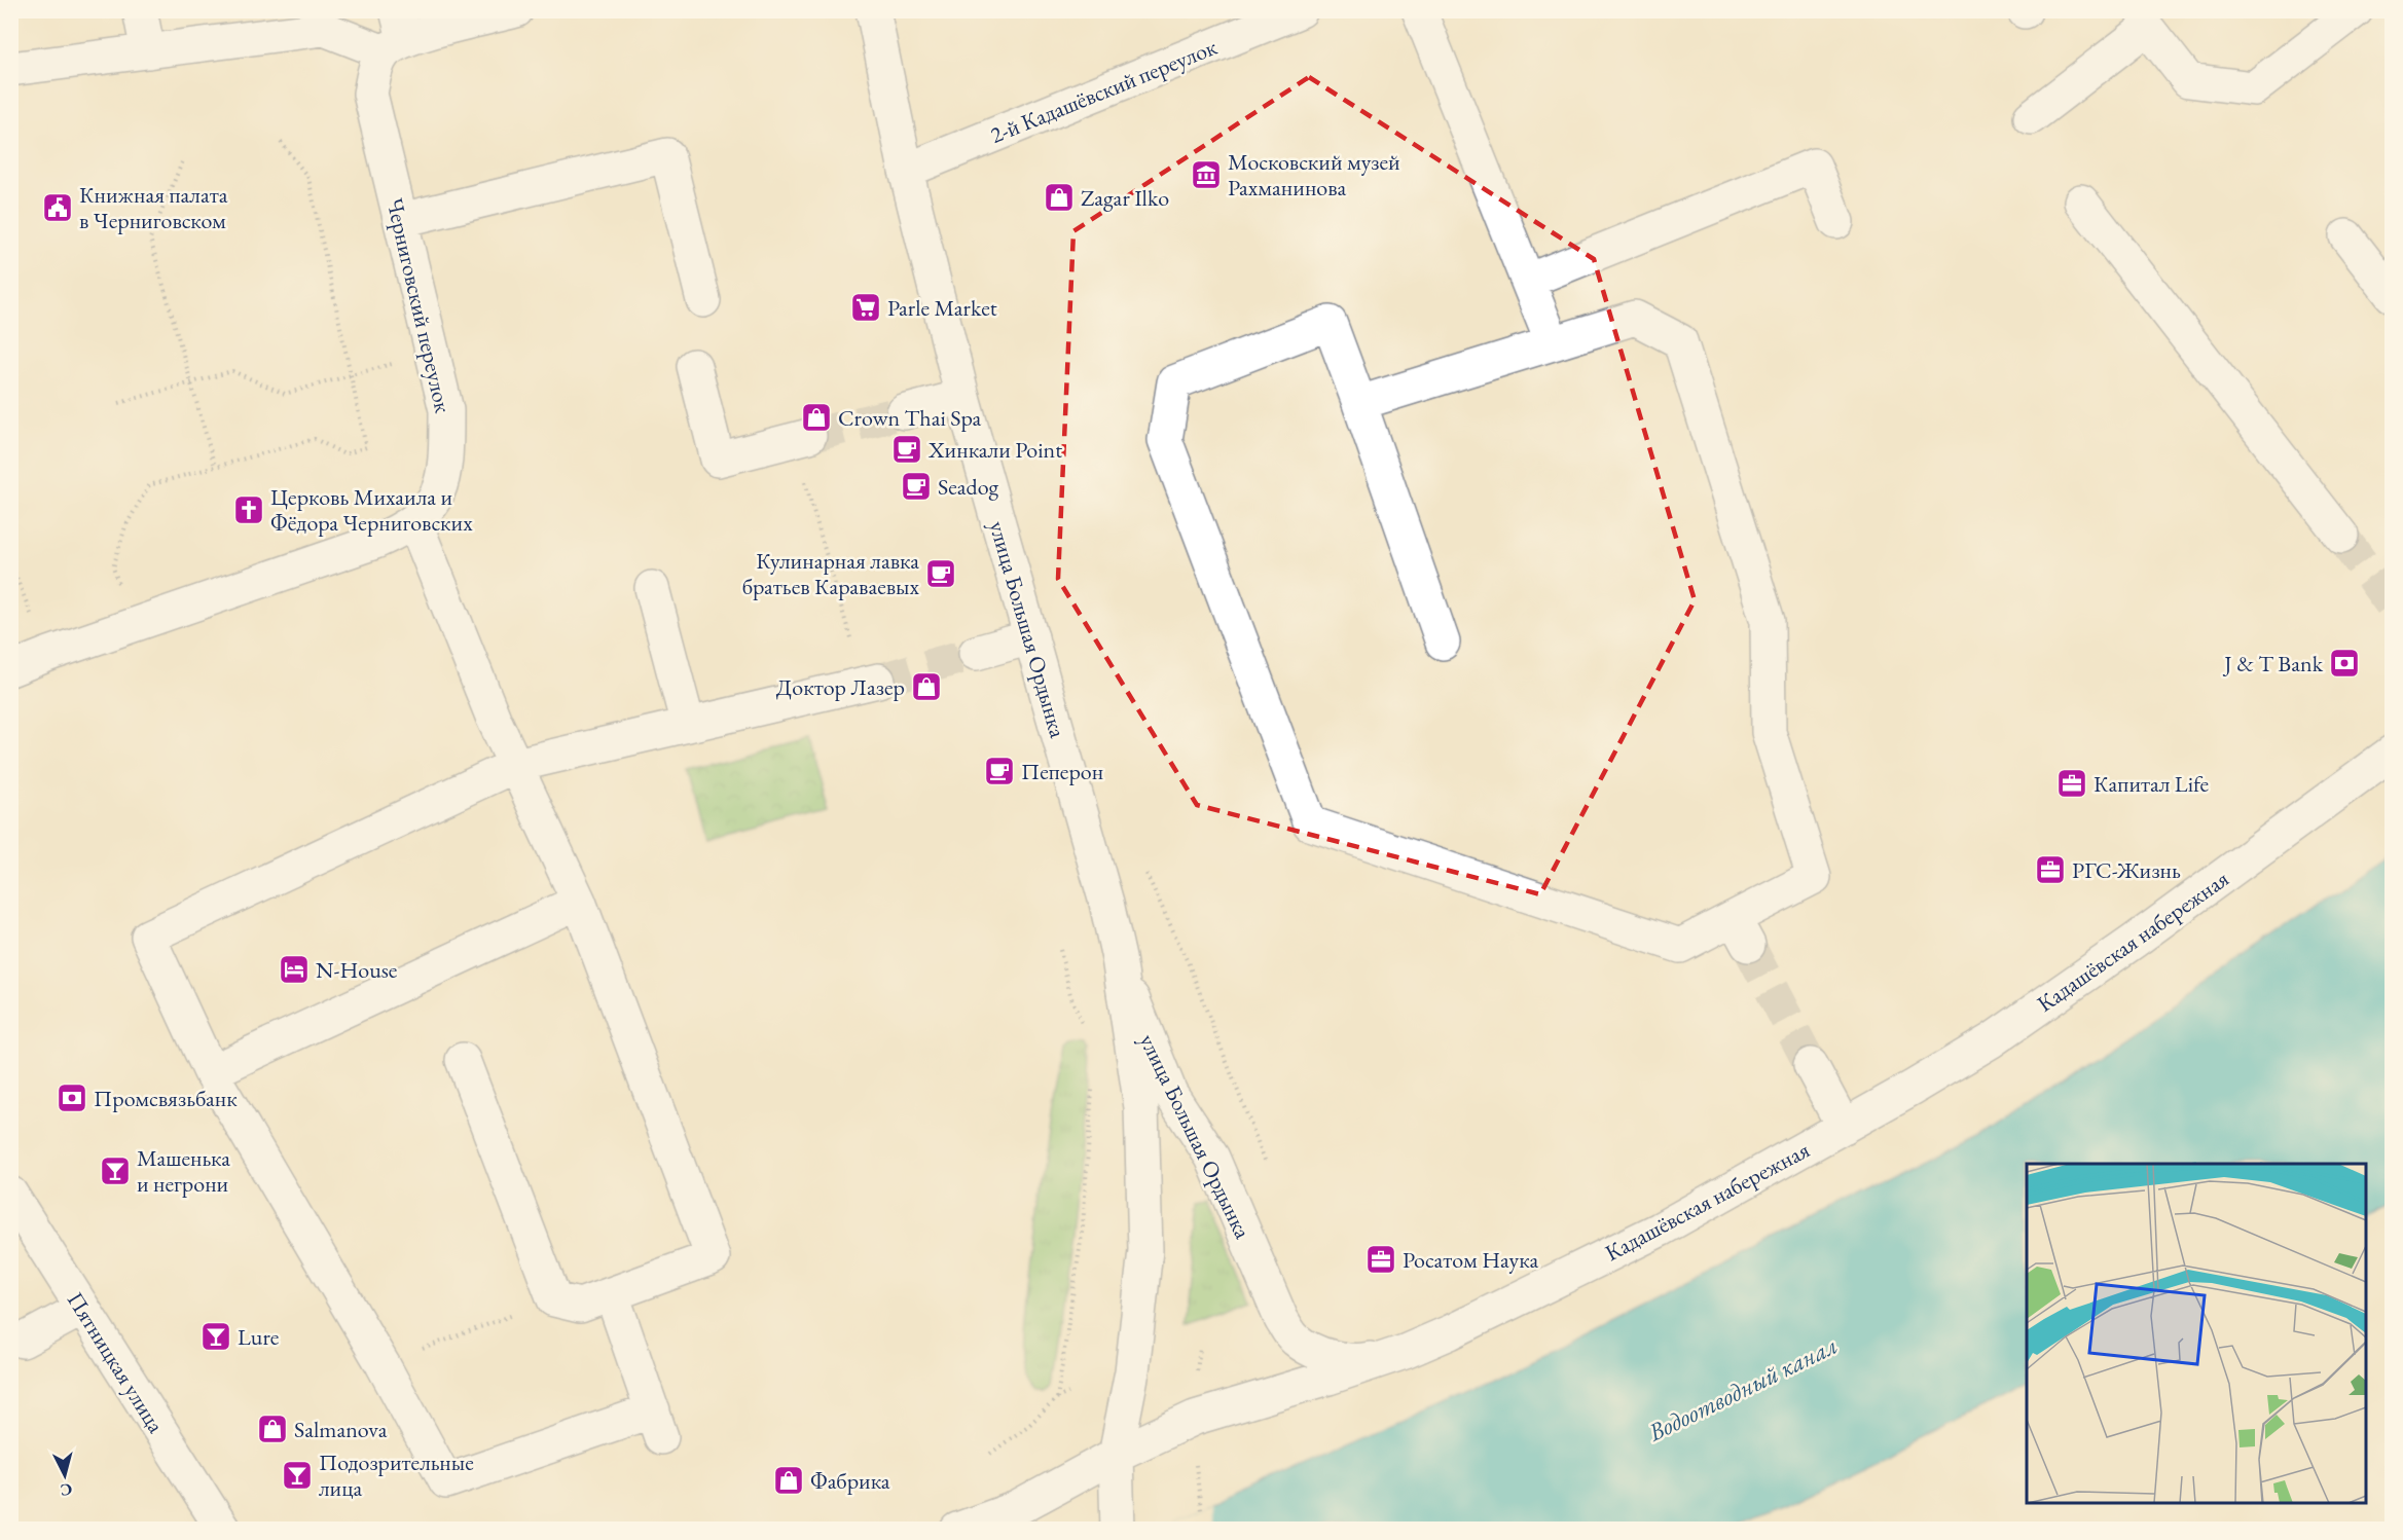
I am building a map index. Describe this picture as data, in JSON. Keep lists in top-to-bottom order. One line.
{"streets":{"street":["2-й Кадашёвский переулок","Черниговский переулок","улица Большая Ордынка","Кадашёвская набережная","Пятницкая улица"]},"crossings":[["2-й Кадашёвский переулок","улица Большая Ордынка"],["улица Большая Ордынка","Кадашёвская набережная"]],"water":["Водоотводный канал"],"places":{"museum":["Московский музей Рахманинова"],"shop":["Zagar Ilko","Crown Thai Spa","Доктор Лазер","Salmanova","Фабрика"],"public building":["Книжная палата в Черниговском"],"supermarket":["Parle Market"],"cafe":["Хинкали Point","Seadog","Кулинарная лавка братьев Караваевых","Пеперон"],"church":["Церковь Михаила и Фёдора Черниговских"],"bank":["J & T Bank","Промсвязьбанк"],"office":["Капитал Life","РГС-Жизнь","Росатом Наука"],"hotel":["N-House"],"bar":["Машенька и негрони","Lure","Подозрительные лица"]},"north":"bottom"}
